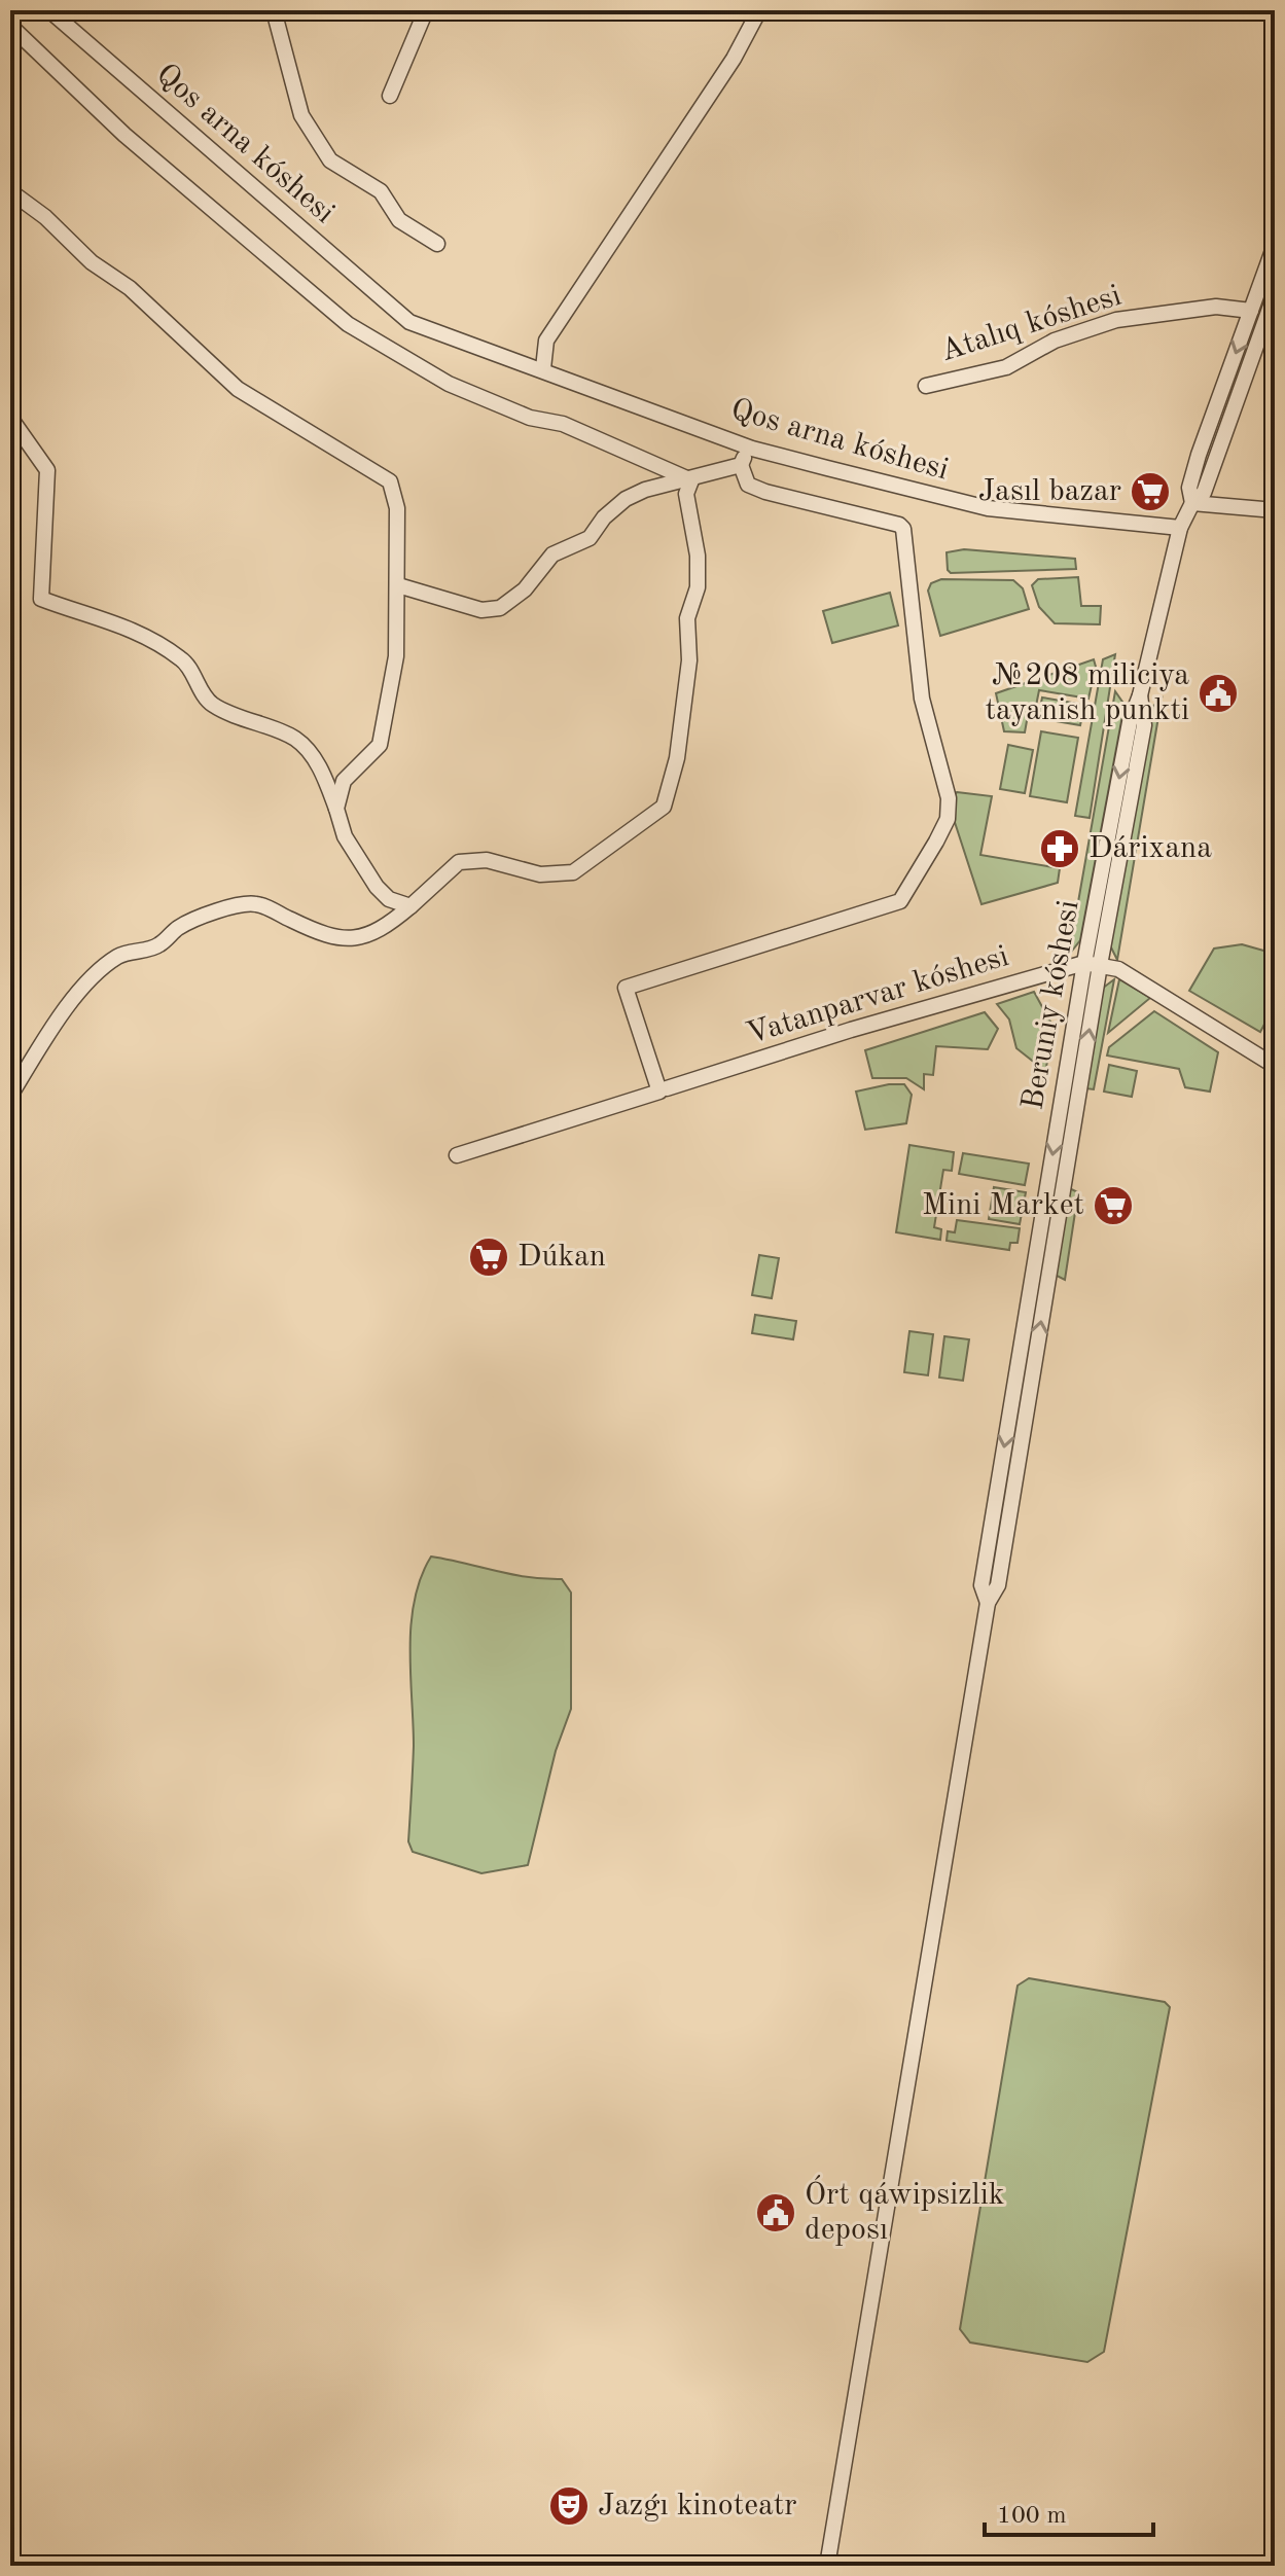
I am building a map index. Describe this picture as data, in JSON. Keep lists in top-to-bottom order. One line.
{"streets":{"street":["Qos arna kóshesi","Atalıq kóshesi","Vatanparvar kóshesi","Beruniy kóshesi"]},"crossings":[["Vatanparvar kóshesi","Beruniy kóshesi"]],"places":{"supermarket":["Jasıl bazar","Mini Market","Dúkan"],"public building":["№208 miliciya tayanish punkti","Órt qáwipsizlik deposı"],"pharmacy":["Dárixana"],"theatre":["Jazǵı kinoteatr"]},"scale_bar":"100 m"}
